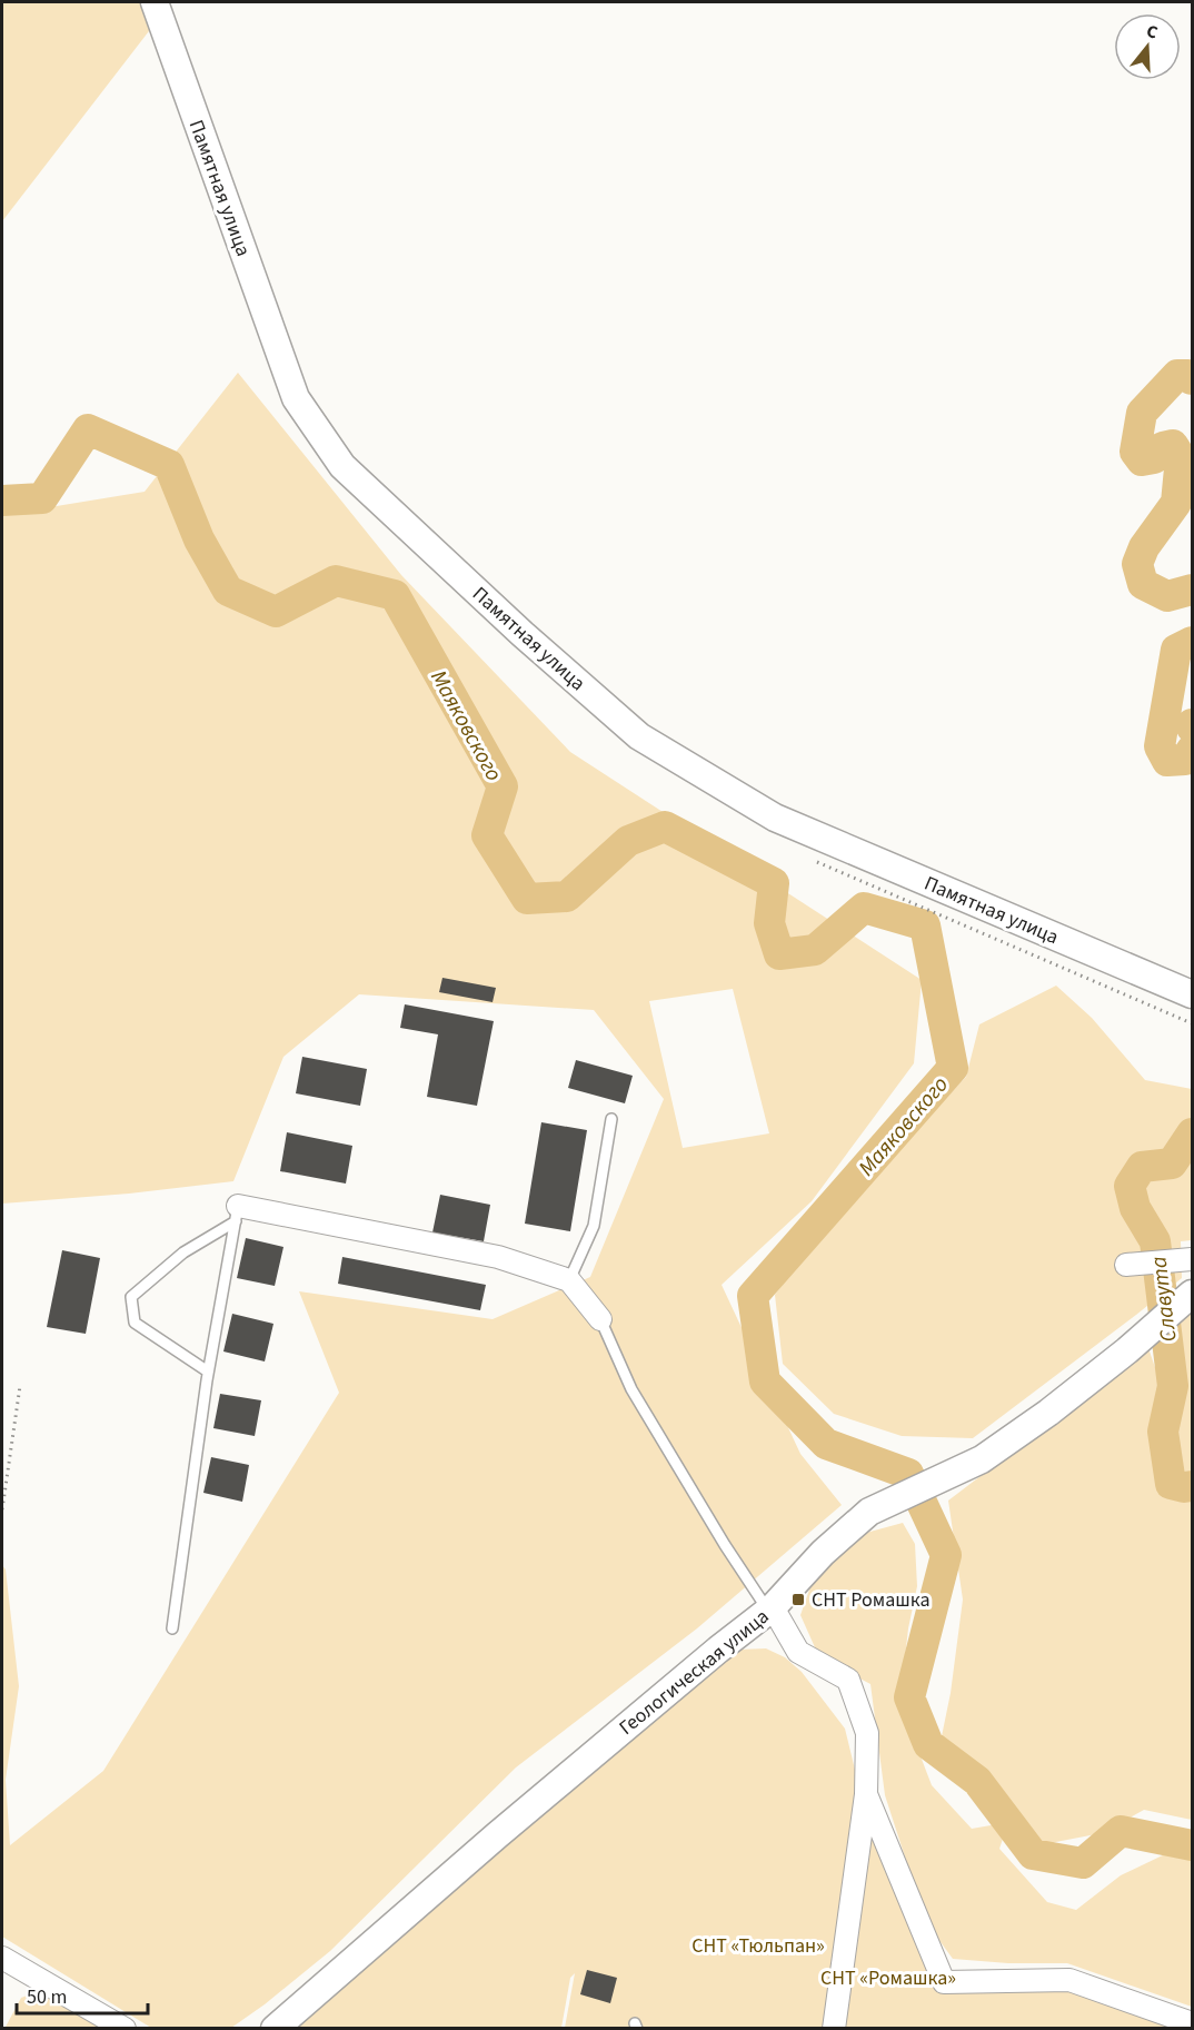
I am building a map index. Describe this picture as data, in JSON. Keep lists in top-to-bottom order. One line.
{"streets":{"street":["Памятная улица","Геологическая улица"]},"water":["Маяковского","Славута"],"parks":["СНТ «Тюльпан»","СНТ «Ромашка»"],"places":{"transit":["СНТ Ромашка"]},"scale_bar":"50 m","north":"top"}
